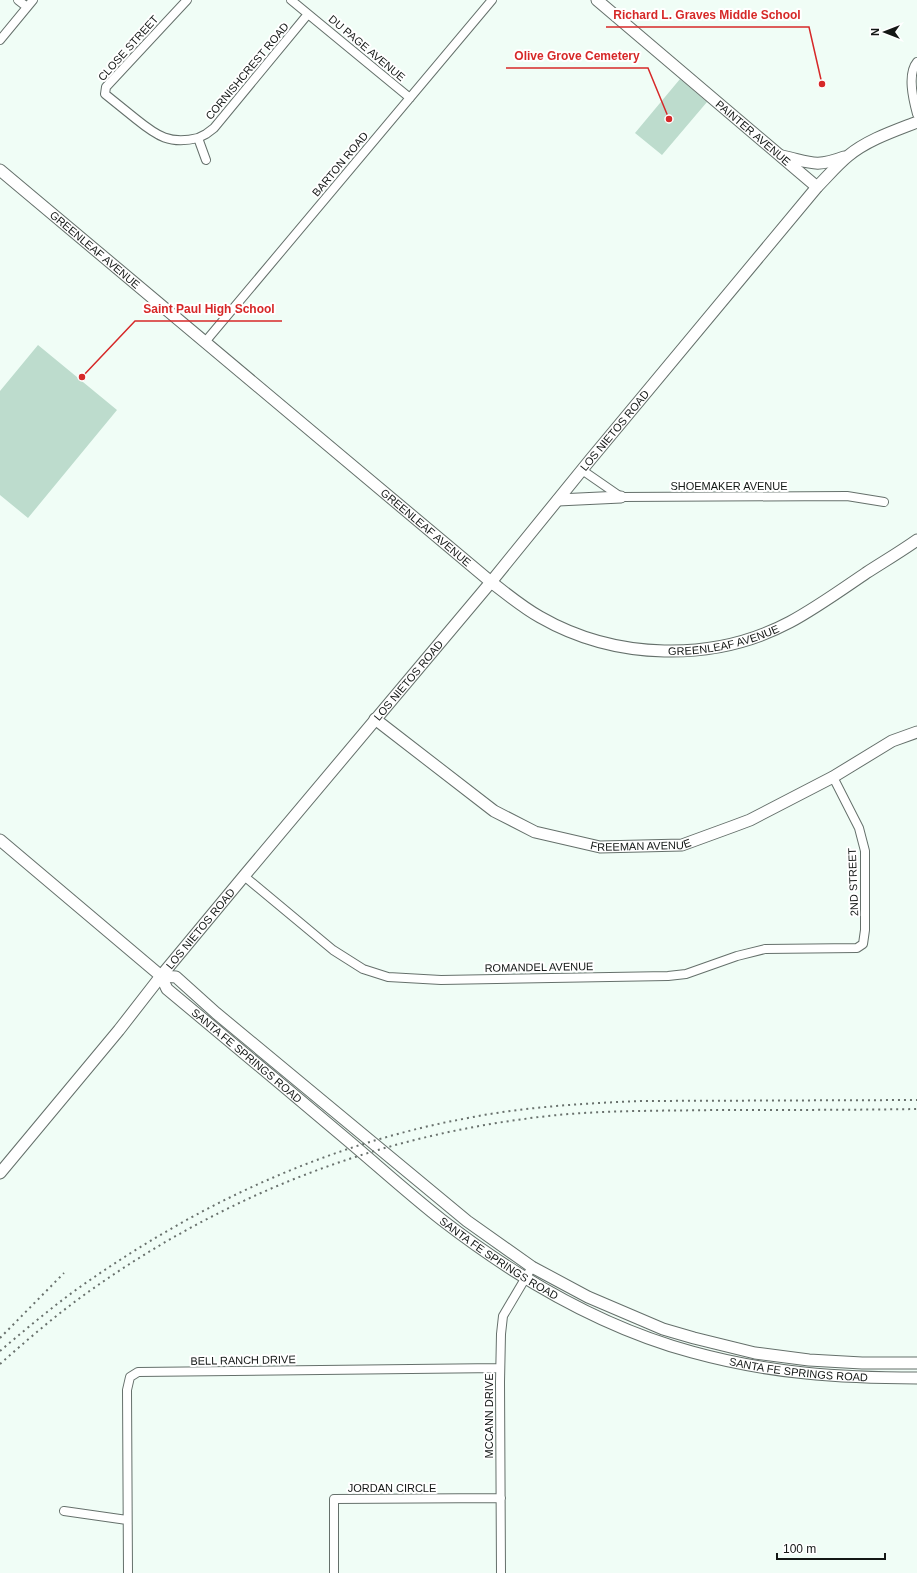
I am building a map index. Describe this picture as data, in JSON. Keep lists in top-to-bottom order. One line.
{"streets":{"main road":["PAINTER AVENUE","GREENLEAF AVENUE","LOS NIETOS ROAD","FREEMAN AVENUE","SANTA FE SPRINGS ROAD"],"street":["CLOSE STREET","DU PAGE AVENUE","CORNISHCREST ROAD","BARTON ROAD","SHOEMAKER AVENUE","2ND STREET","ROMANDEL AVENUE","BELL RANCH DRIVE","MCCANN DRIVE","JORDAN CIRCLE"]},"crossings":[["CLOSE STREET","CORNISHCREST ROAD"],["DU PAGE AVENUE","CORNISHCREST ROAD"],["DU PAGE AVENUE","BARTON ROAD"],["PAINTER AVENUE","LOS NIETOS ROAD"],["BARTON ROAD","GREENLEAF AVENUE"],["GREENLEAF AVENUE","LOS NIETOS ROAD"],["LOS NIETOS ROAD","FREEMAN AVENUE"],["LOS NIETOS ROAD","ROMANDEL AVENUE"],["LOS NIETOS ROAD","SANTA FE SPRINGS ROAD"],["FREEMAN AVENUE","2ND STREET"],["2ND STREET","ROMANDEL AVENUE"],["SANTA FE SPRINGS ROAD","MCCANN DRIVE"],["BELL RANCH DRIVE","MCCANN DRIVE"],["MCCANN DRIVE","JORDAN CIRCLE"]],"places":["Richard L. Graves Middle School","Olive Grove Cemetery","Saint Paul High School"],"scale_bar":"100 m","north":"left"}
